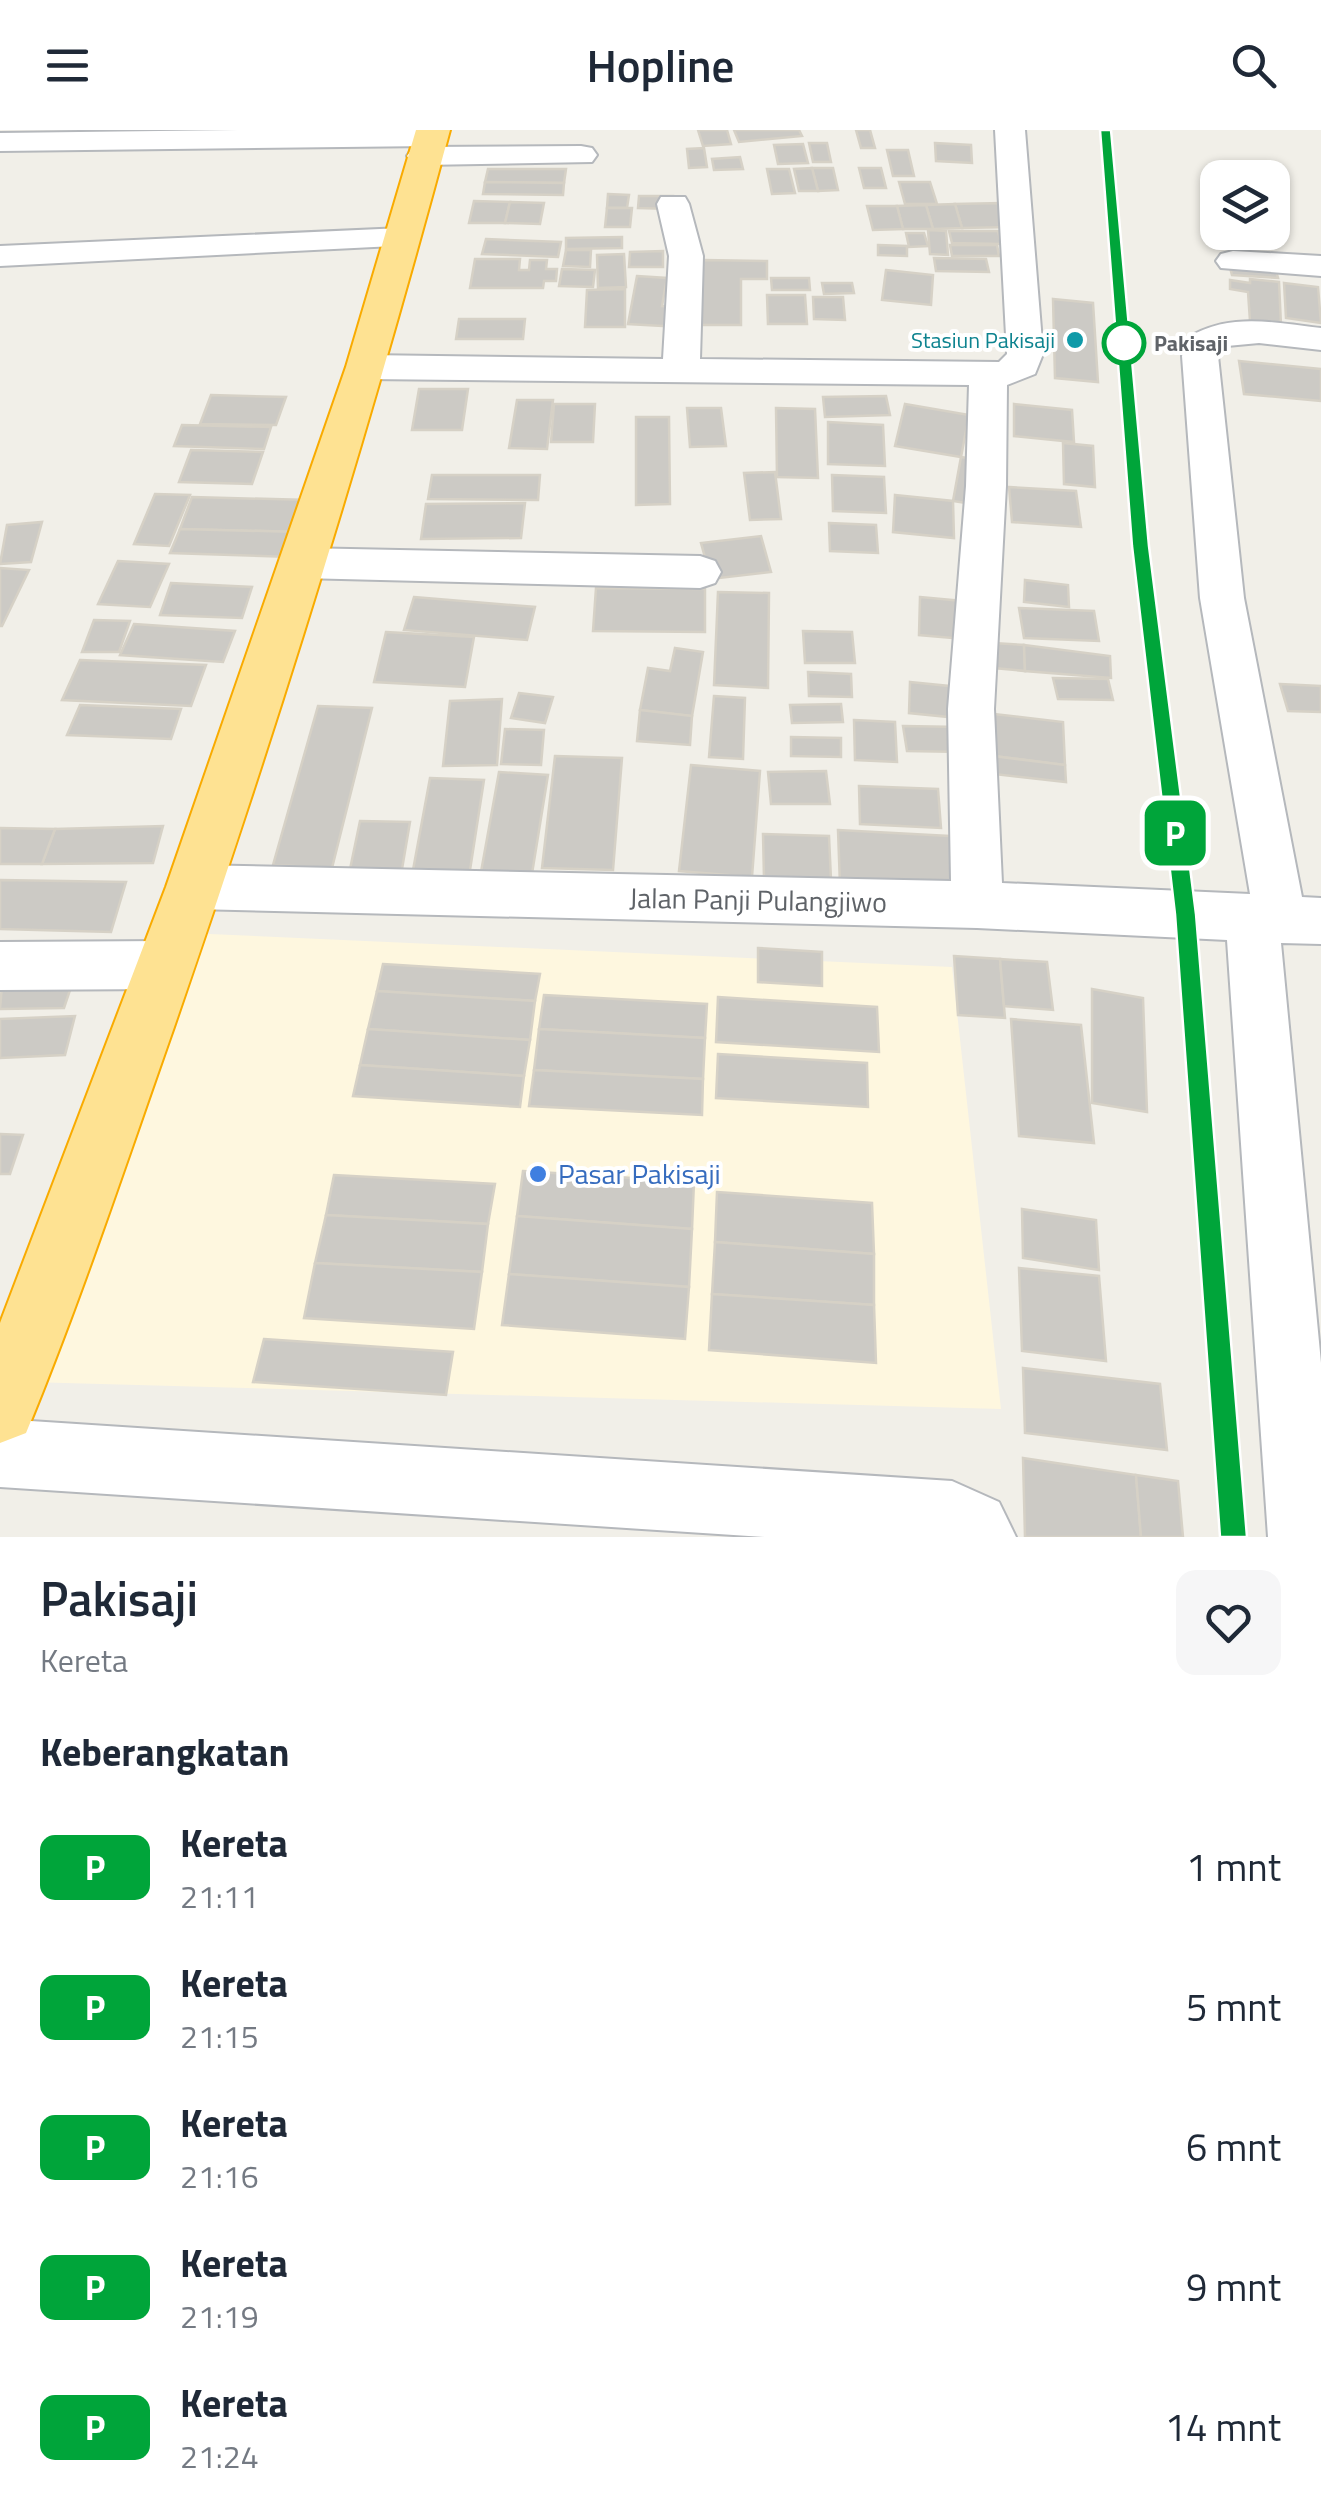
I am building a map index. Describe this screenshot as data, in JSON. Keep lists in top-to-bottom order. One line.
{"streets":{"street":["Jalan Panji Pulangjiwo"]},"places":["Stasiun Pakisaji","Pakisaji","Pasar Pakisaji"],"page":{"header":"Hopline","on_map":"P","heading":[["Pakisaji","Kereta"],"Keberangkatan"],"list":[{"mark":"P","name":"Kereta","note":"21:11","value":"1 mnt"},{"mark":"P","name":"Kereta","note":"21:15","value":"5 mnt"},{"mark":"P","name":"Kereta","note":"21:16","value":"6 mnt"},{"mark":"P","name":"Kereta","note":"21:19","value":"9 mnt"},{"mark":"P","name":"Kereta","note":"21:24","value":"14 mnt"}]}}
